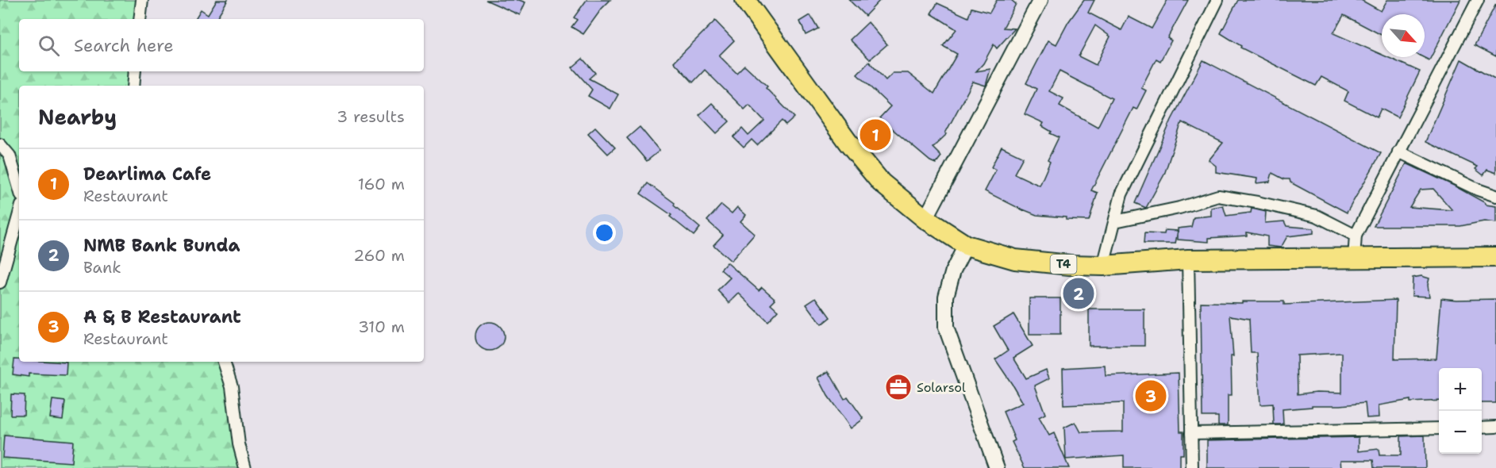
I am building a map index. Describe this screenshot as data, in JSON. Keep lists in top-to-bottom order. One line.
{"streets":{"highway":["T4"]},"places":{"office":["Solarsol"]},"north":"bottom right","page":{"search":"Search here","heading":["Nearby","3 results"],"pins":["1","2","3"],"list":[{"mark":"1","name":"Dearlima Cafe","note":"Restaurant","value":"160 m"},{"mark":"2","name":"NMB Bank Bunda","note":"Bank","value":"260 m"},{"mark":"3","name":"A & B Restaurant","note":"Restaurant","value":"310 m"}],"map_buttons":["+","−"]}}
